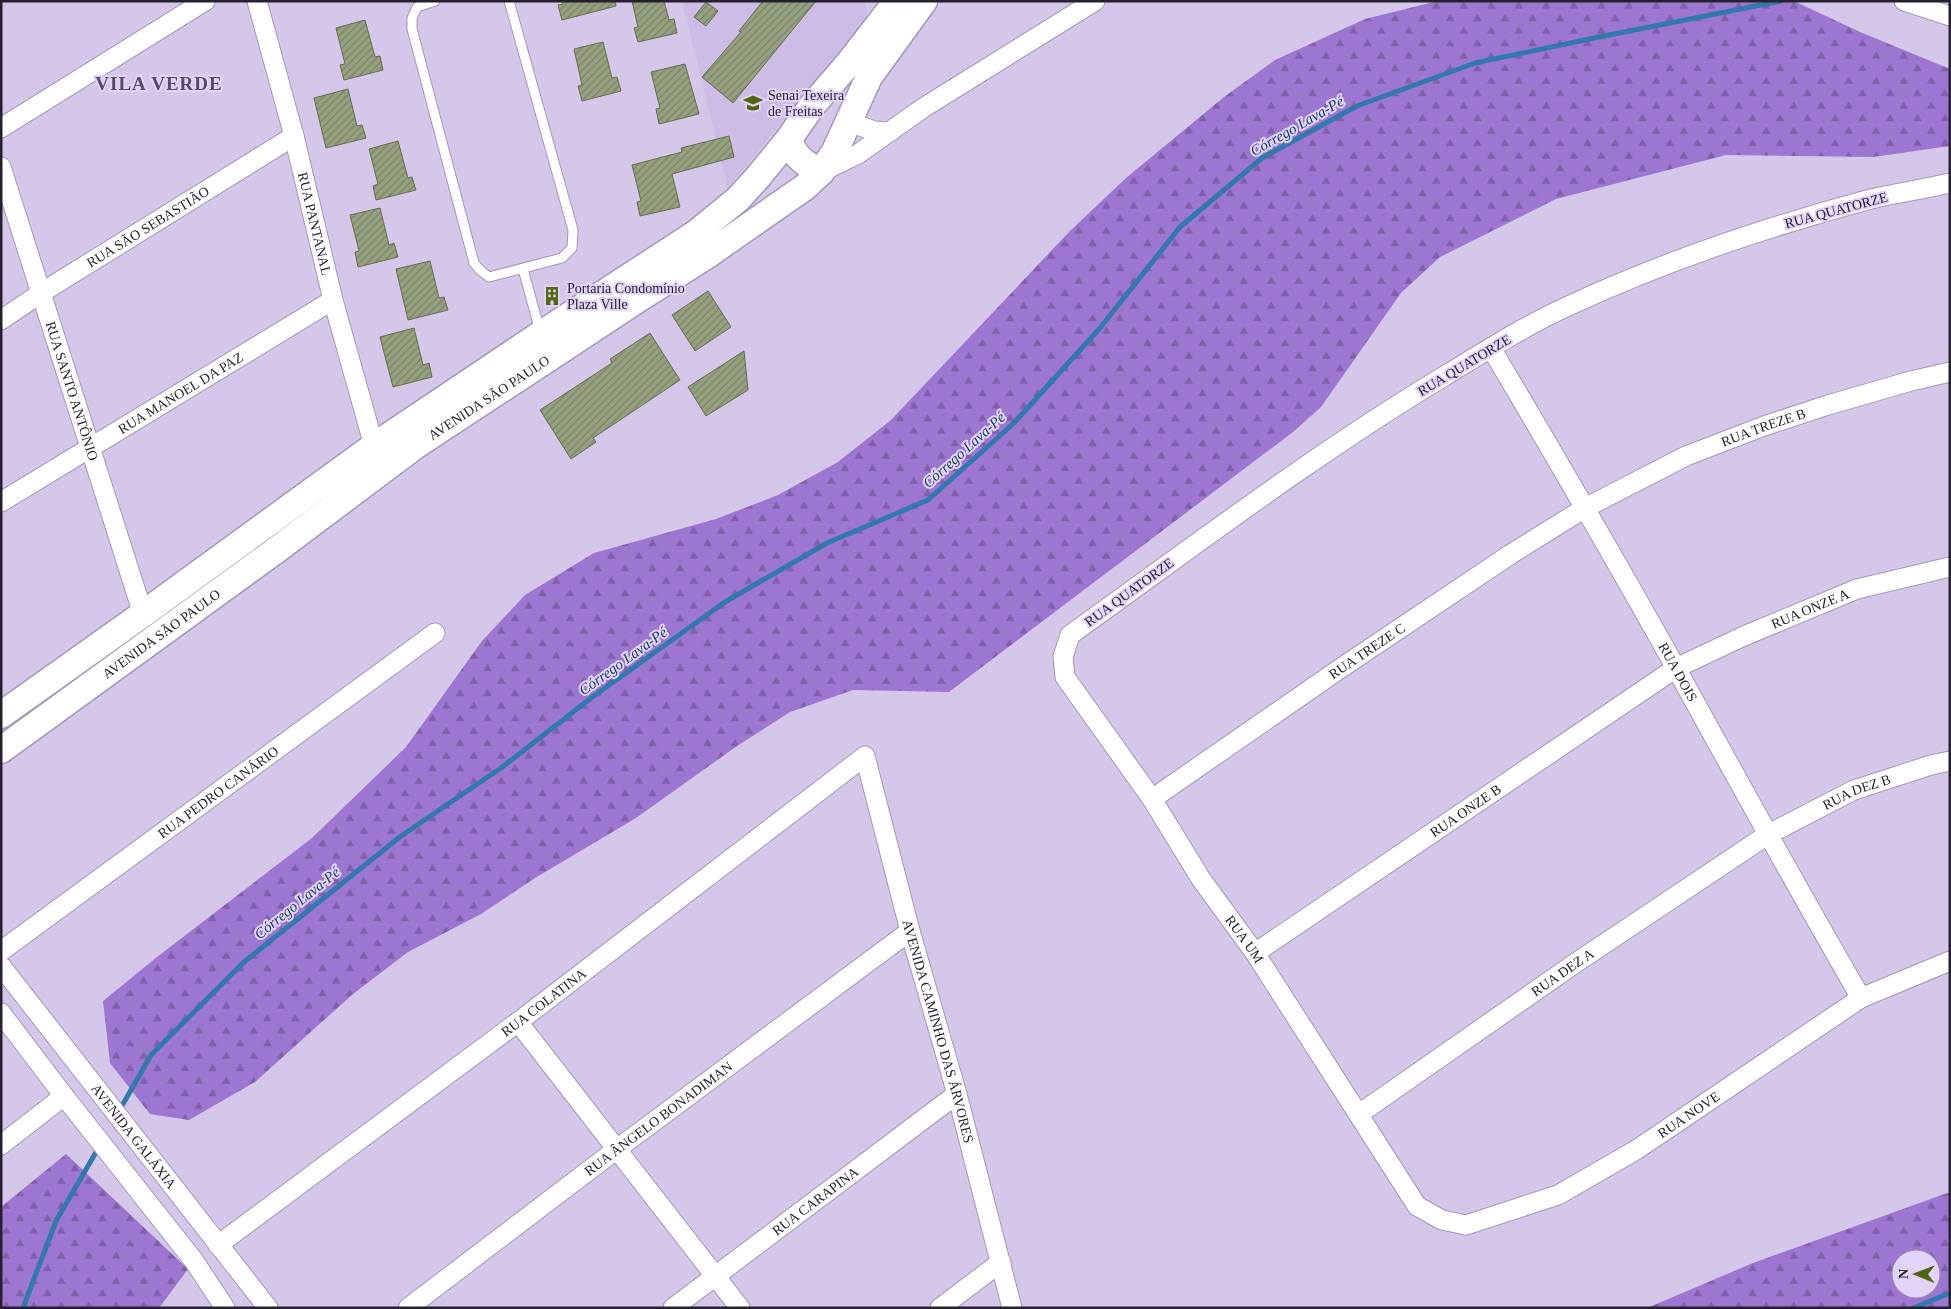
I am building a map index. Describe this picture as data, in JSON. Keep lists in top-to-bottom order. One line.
{"streets":{"street":["RUA QUATORZE","RUA PANTANAL","RUA SÃO SEBASTIÃO","RUA SANTO ANTÔNIO","RUA MANOEL DA PAZ","AVENIDA SÃO PAULO","RUA TREZE B","RUA ONZE A","RUA TREZE C","RUA DOIS","RUA PEDRO CANÁRIO","RUA DEZ B","RUA ONZE B","RUA UM","RUA DEZ A","RUA COLATINA","AVENIDA CAMINHO DAS ÁRVORES","RUA NOVE","RUA ÂNGELO BONADIMAN","AVENIDA GALÁXIA","RUA CARAPINA"]},"crossings":[["RUA QUATORZE","RUA DOIS"],["RUA QUATORZE","RUA UM"],["RUA PANTANAL","RUA SÃO SEBASTIÃO"],["RUA PANTANAL","RUA MANOEL DA PAZ"],["RUA PANTANAL","AVENIDA SÃO PAULO"],["RUA SÃO SEBASTIÃO","RUA SANTO ANTÔNIO"],["RUA SANTO ANTÔNIO","RUA MANOEL DA PAZ"],["RUA SANTO ANTÔNIO","AVENIDA SÃO PAULO"],["RUA TREZE B","RUA TREZE C"],["RUA TREZE B","RUA DOIS"],["RUA ONZE A","RUA DOIS"],["RUA ONZE A","RUA ONZE B"],["RUA TREZE C","RUA DOIS"],["RUA TREZE C","RUA UM"],["RUA DOIS","RUA DEZ B"],["RUA DOIS","RUA ONZE B"],["RUA DOIS","RUA DEZ A"],["RUA DOIS","RUA NOVE"],["RUA DEZ B","RUA DEZ A"],["RUA ONZE B","RUA UM"],["RUA UM","RUA DEZ A"],["RUA UM","RUA NOVE"],["RUA COLATINA","AVENIDA CAMINHO DAS ÁRVORES"],["RUA COLATINA","AVENIDA GALÁXIA"],["AVENIDA CAMINHO DAS ÁRVORES","RUA ÂNGELO BONADIMAN"],["AVENIDA CAMINHO DAS ÁRVORES","RUA CARAPINA"]],"districts":["VILA VERDE"],"water":["Córrego Lava-Pé"],"places":{"school or university":["Senai Texeira de Freitas"],"building":["Portaria Condomínio Plaza Ville"]},"north":"left"}
